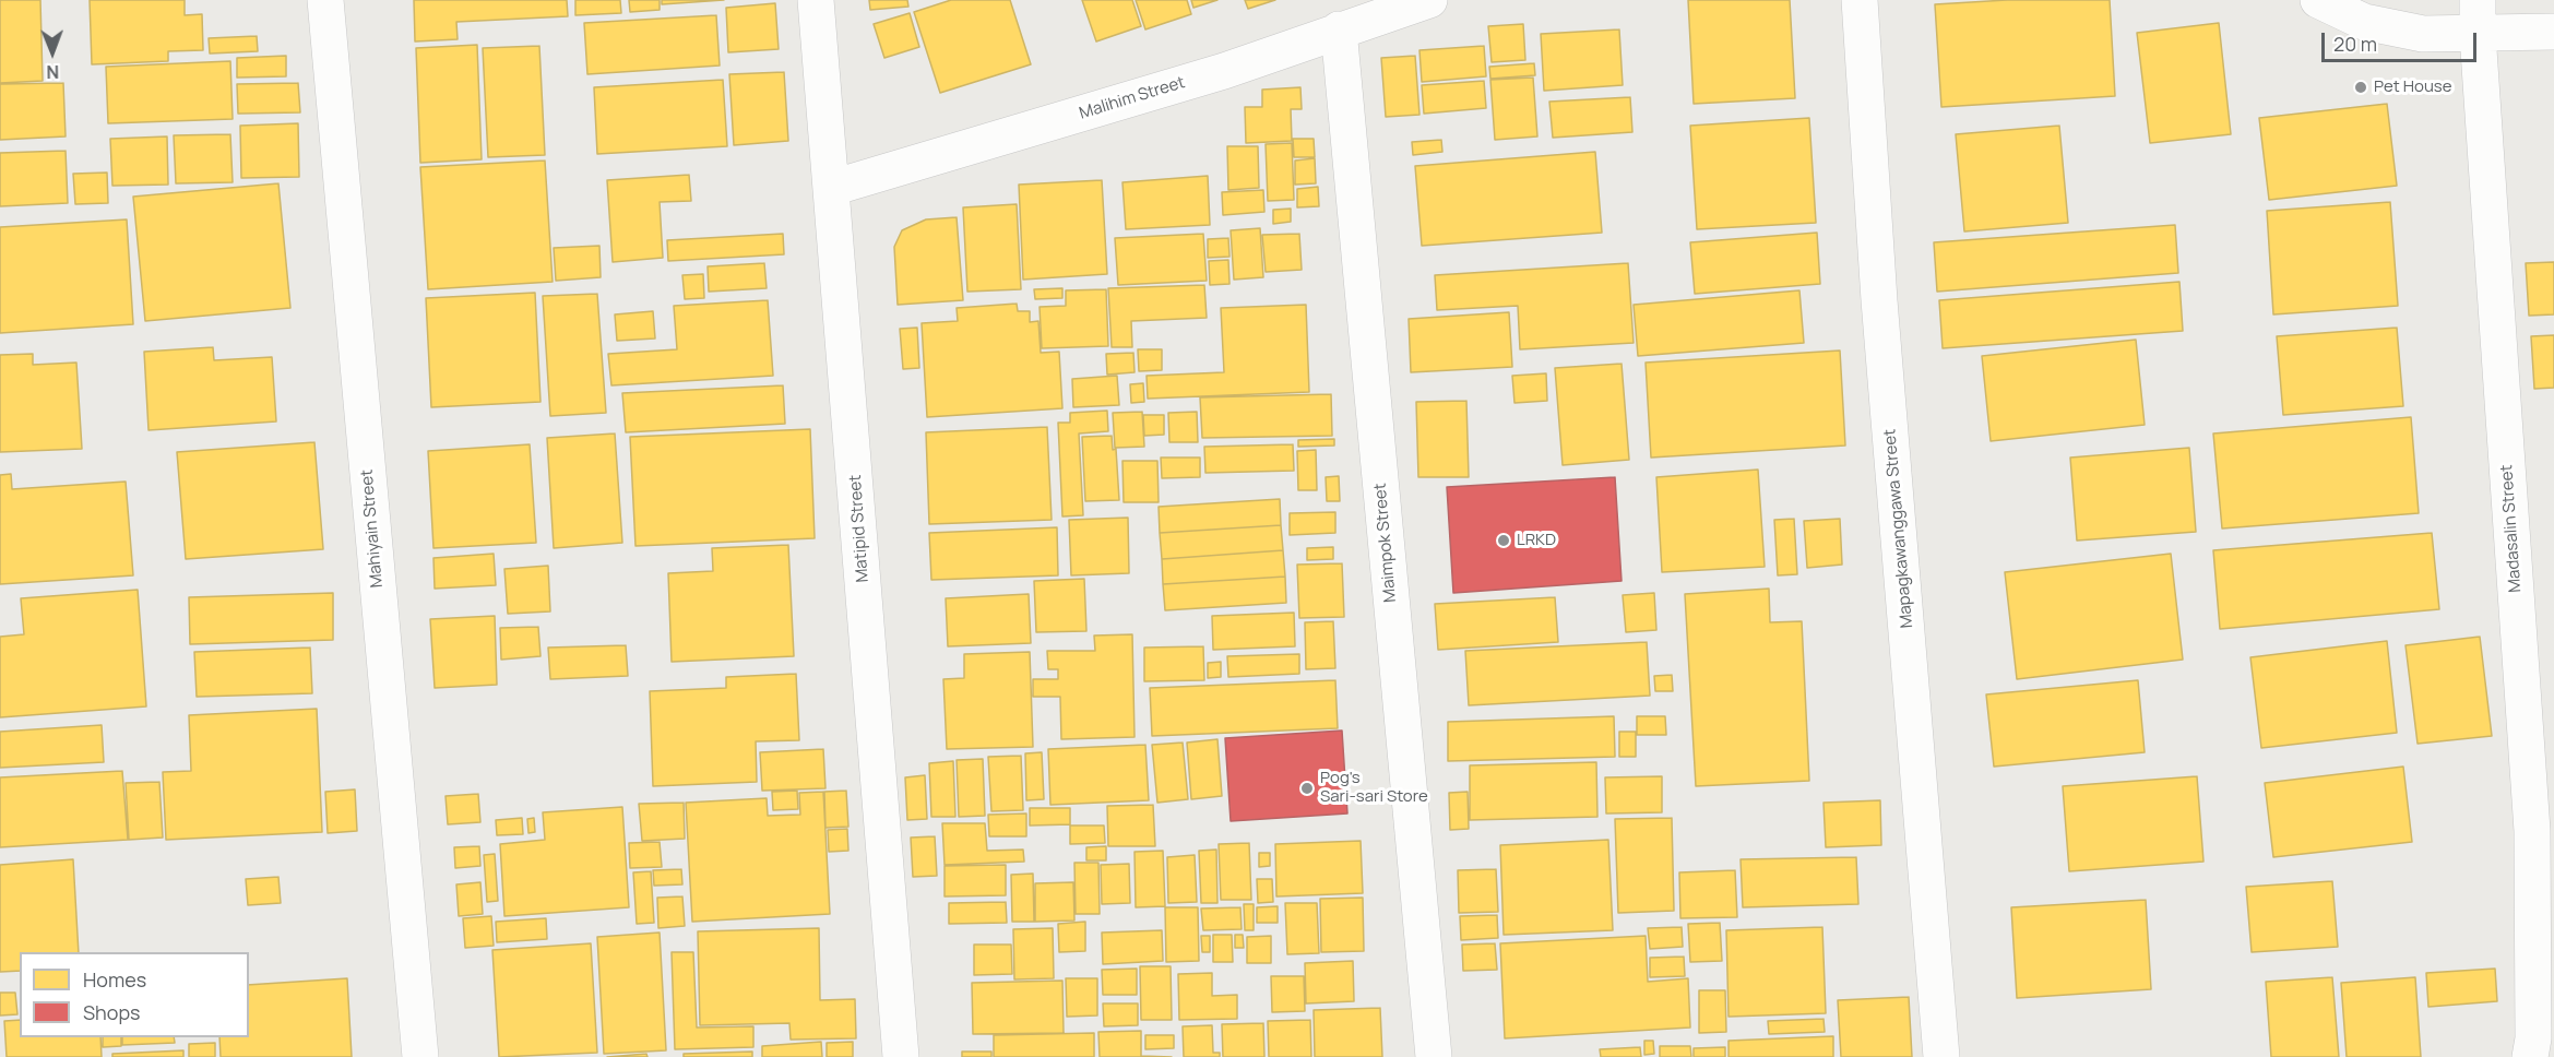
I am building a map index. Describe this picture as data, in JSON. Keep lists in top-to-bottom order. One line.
{"streets":{"street":["Malihim Street","Mahiyain Street","Matipid Street","Mapagkawanggawa Street","Madasalin Street","Maimpok Street"]},"crossings":[["Malihim Street","Matipid Street"],["Malihim Street","Maimpok Street"]],"places":["Pet House","LRKD","Pog's Sari-sari Store"],"legend":["Homes","Shops"],"scale_bar":"20 m","north":"bottom"}
